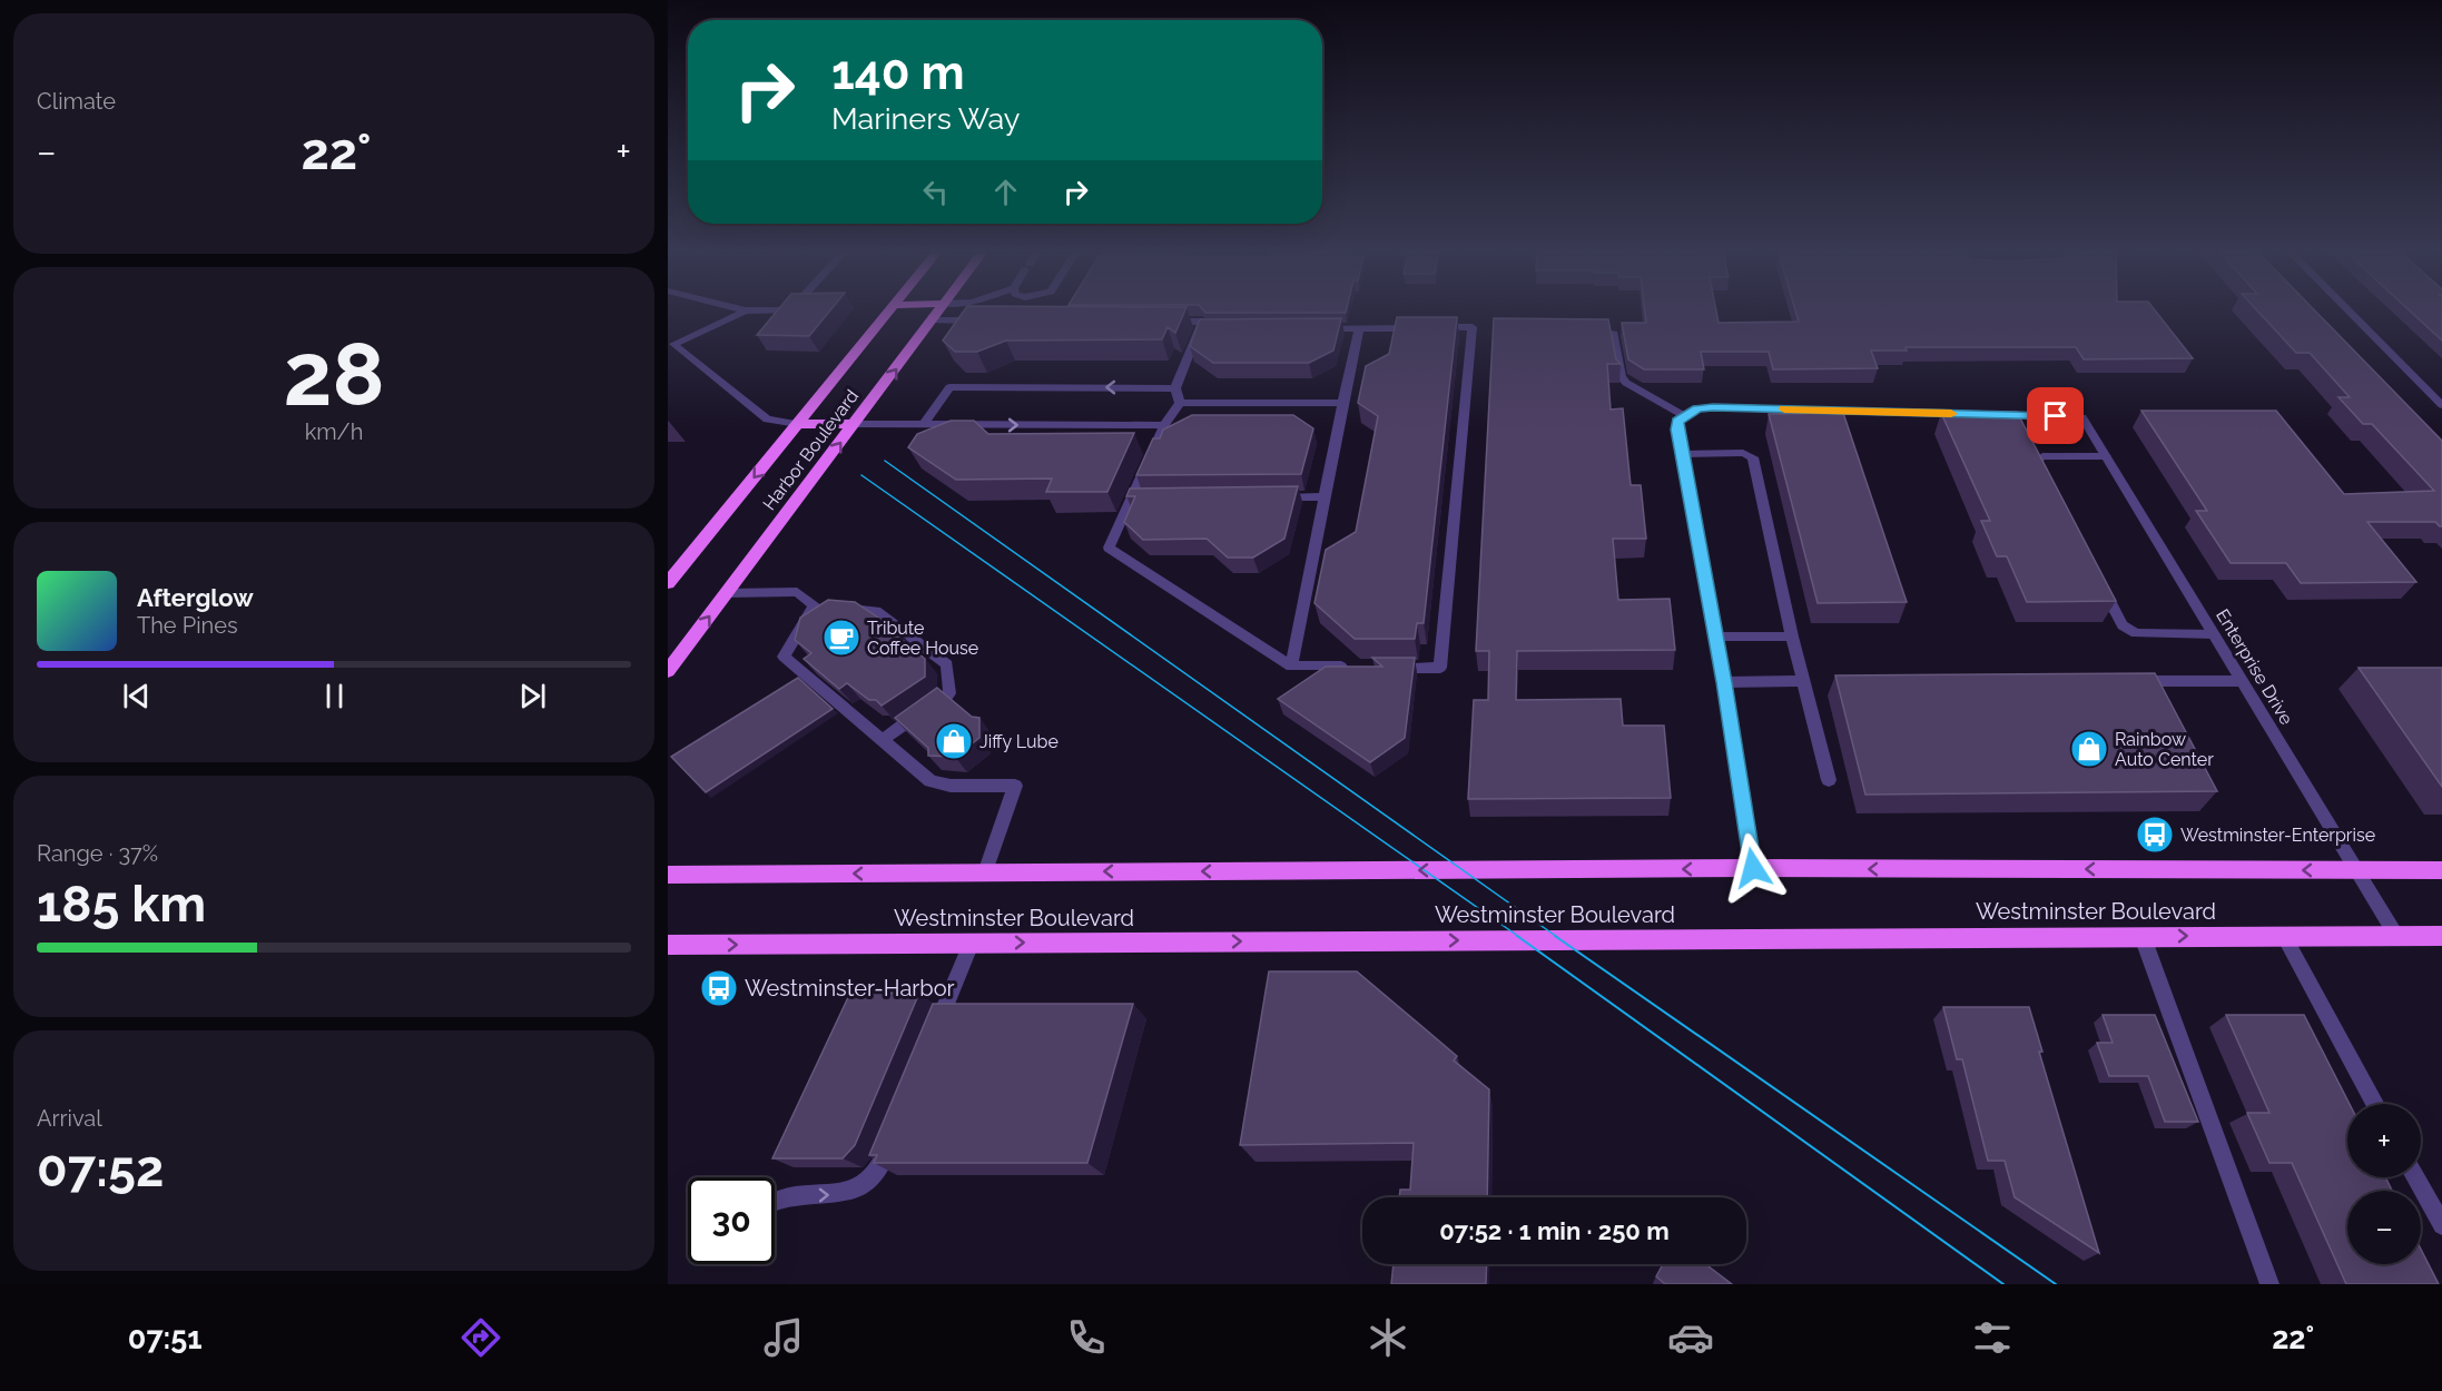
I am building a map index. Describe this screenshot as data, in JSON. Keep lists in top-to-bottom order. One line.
{"streets":{"main road":["Harbor Boulevard","Westminster Boulevard"],"street":["Enterprise Drive"]},"crossings":[["Enterprise Drive","Westminster Boulevard"]],"places":{"cafe":["Tribute Coffee House"],"shop":["Jiffy Lube","Rainbow Auto Center"],"bus stop":["Westminster-Enterprise","Westminster-Harbor"]},"page":{"tile":["Climate",["28","km/h"],["Range · 37%","185 km"],["Arrival","07:52"]],"turn":["140 m","Mariners Way"],"heat":["−","22°","+"],"song":["Afterglow","The Pines"],"map_buttons":["+","−"],"limit":"30","trip":"07:52 · 1 min · 250 m","tabs":["07:51","22°"]}}
